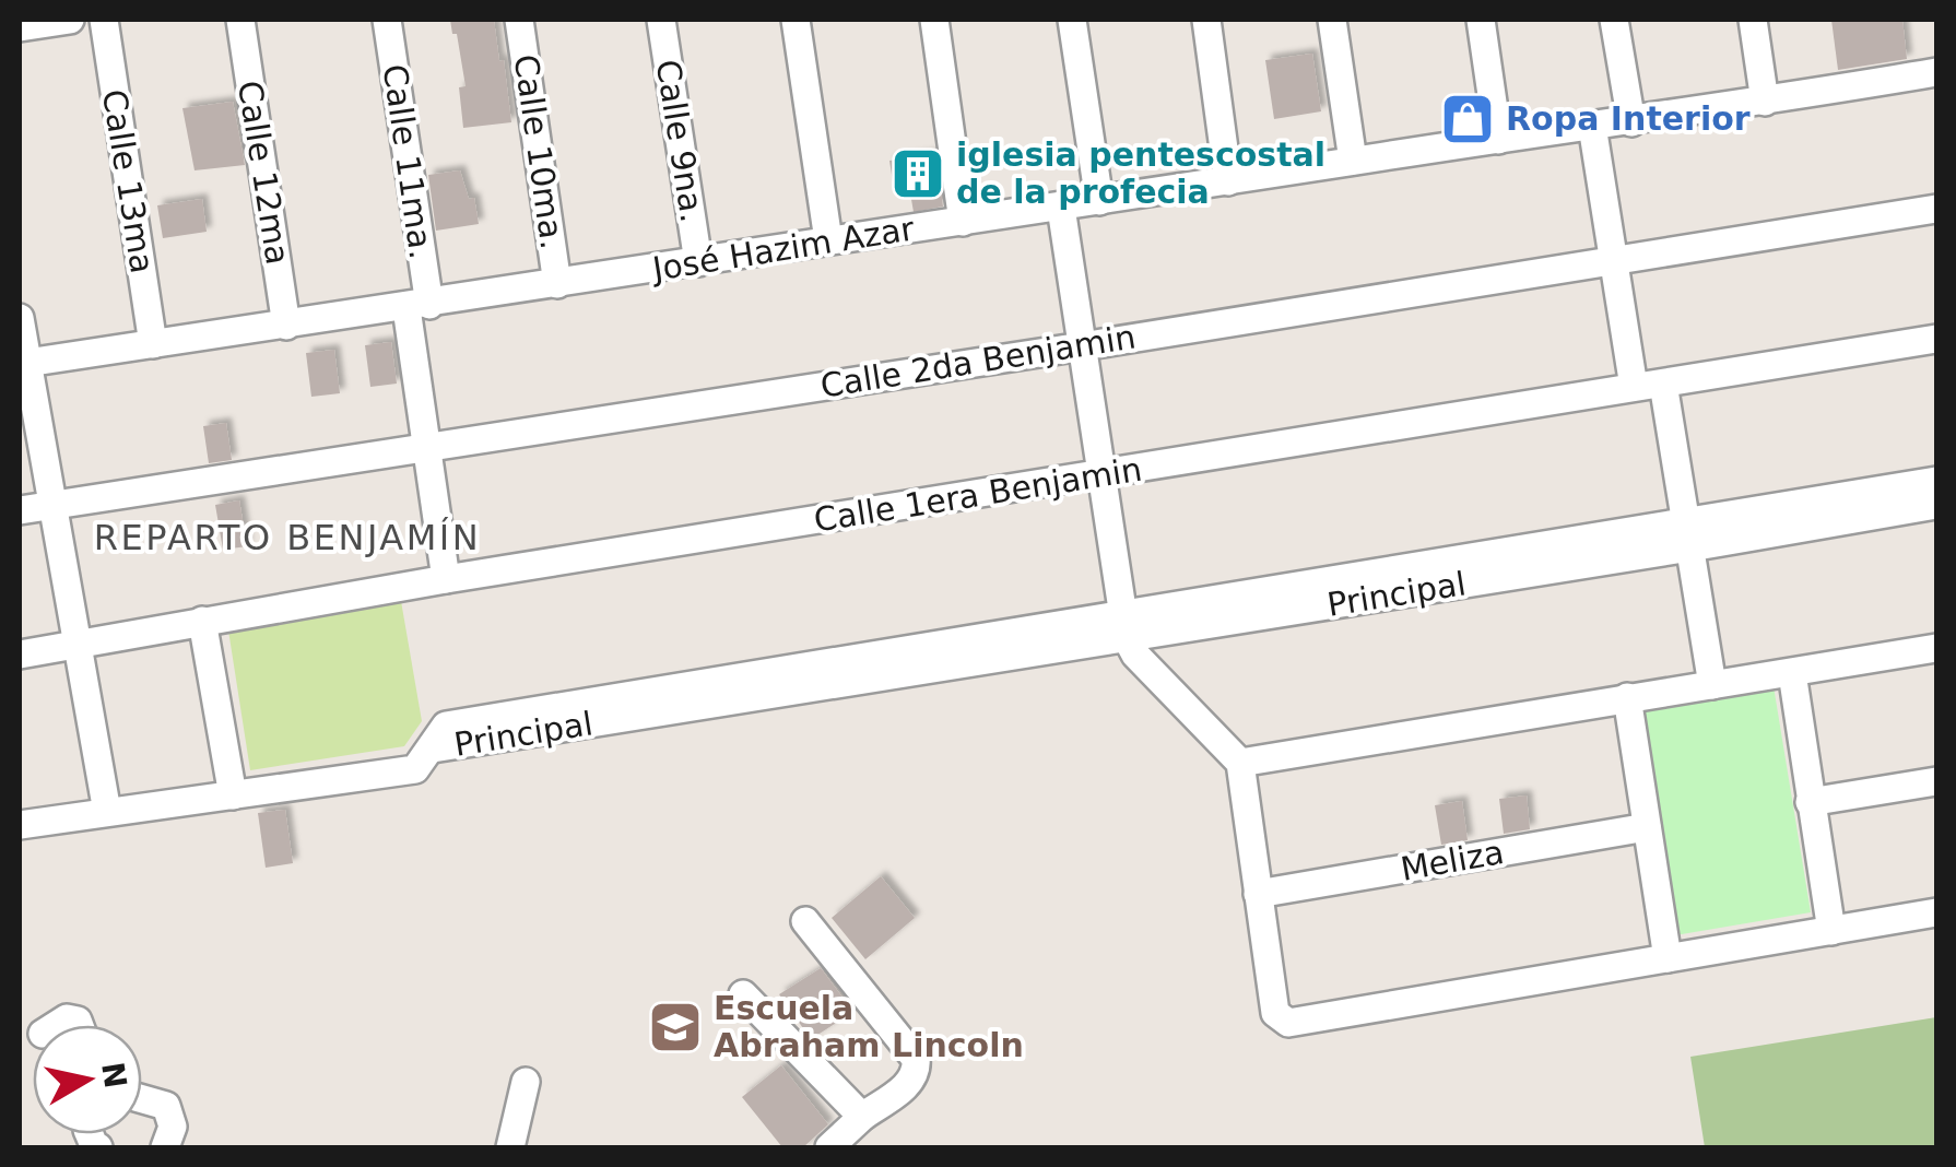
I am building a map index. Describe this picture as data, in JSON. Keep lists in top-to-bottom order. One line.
{"streets":{"street":["Calle 9na.","Calle 10ma.","Calle 11ma.","Calle 12ma","Calle 13ma","José Hazim Azar","Calle 2da Benjamin","Calle 1era Benjamin","Principal","Meliza"]},"crossings":[["Calle 9na.","José Hazim Azar"],["Calle 10ma.","José Hazim Azar"],["Calle 11ma.","José Hazim Azar"],["Calle 11ma.","Calle 2da Benjamin"],["Calle 11ma.","Calle 1era Benjamin"],["Calle 12ma","José Hazim Azar"],["Calle 13ma","José Hazim Azar"]],"districts":["REPARTO BENJAMÍN"],"places":{"shop":["Ropa Interior"],"building":["iglesia pentescostal de la profecia"],"school or university":["Escuela Abraham Lincoln"]},"north":"right"}
